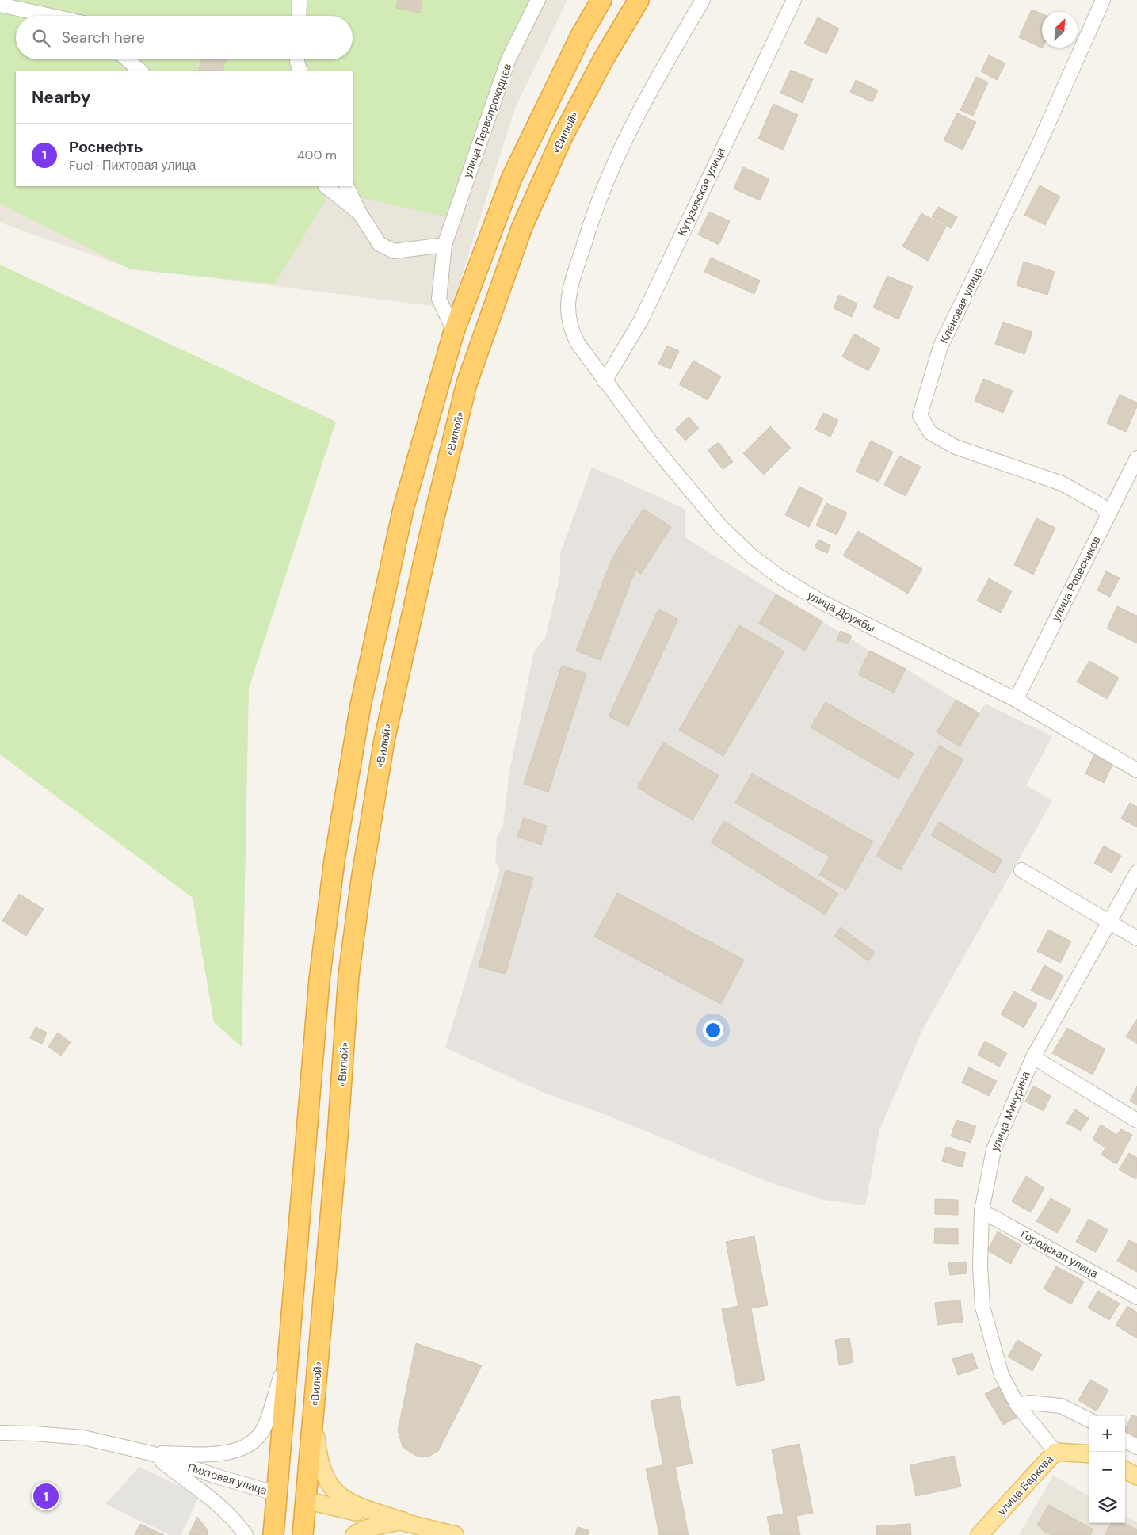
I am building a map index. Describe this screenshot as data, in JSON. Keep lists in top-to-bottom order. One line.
{"streets":{"highway":["«Вилюй»","Пихтовая улица"],"main road":["улица Баркова"],"street":["улица Первопроходцев","Кутузовская улица","Кленовая улица","улица Ровесников","улица Дружбы","улица Мичурина","Городская улица"]},"crossings":[["«Вилюй»","Пихтовая улица"],["Кутузовская улица","улица Дружбы"],["Кленовая улица","улица Ровесников"],["улица Ровесников","улица Дружбы"],["улица Мичурина","Городская улица"],["улица Мичурина","улица Баркова"]],"north":"top right","page":{"search":"Search here","heading":"Nearby","list":[{"mark":"1","name":"Роснефть","note":"Fuel · Пихтовая улица","value":"400 m"}],"map_buttons":["+","−"],"pins":"1"}}
